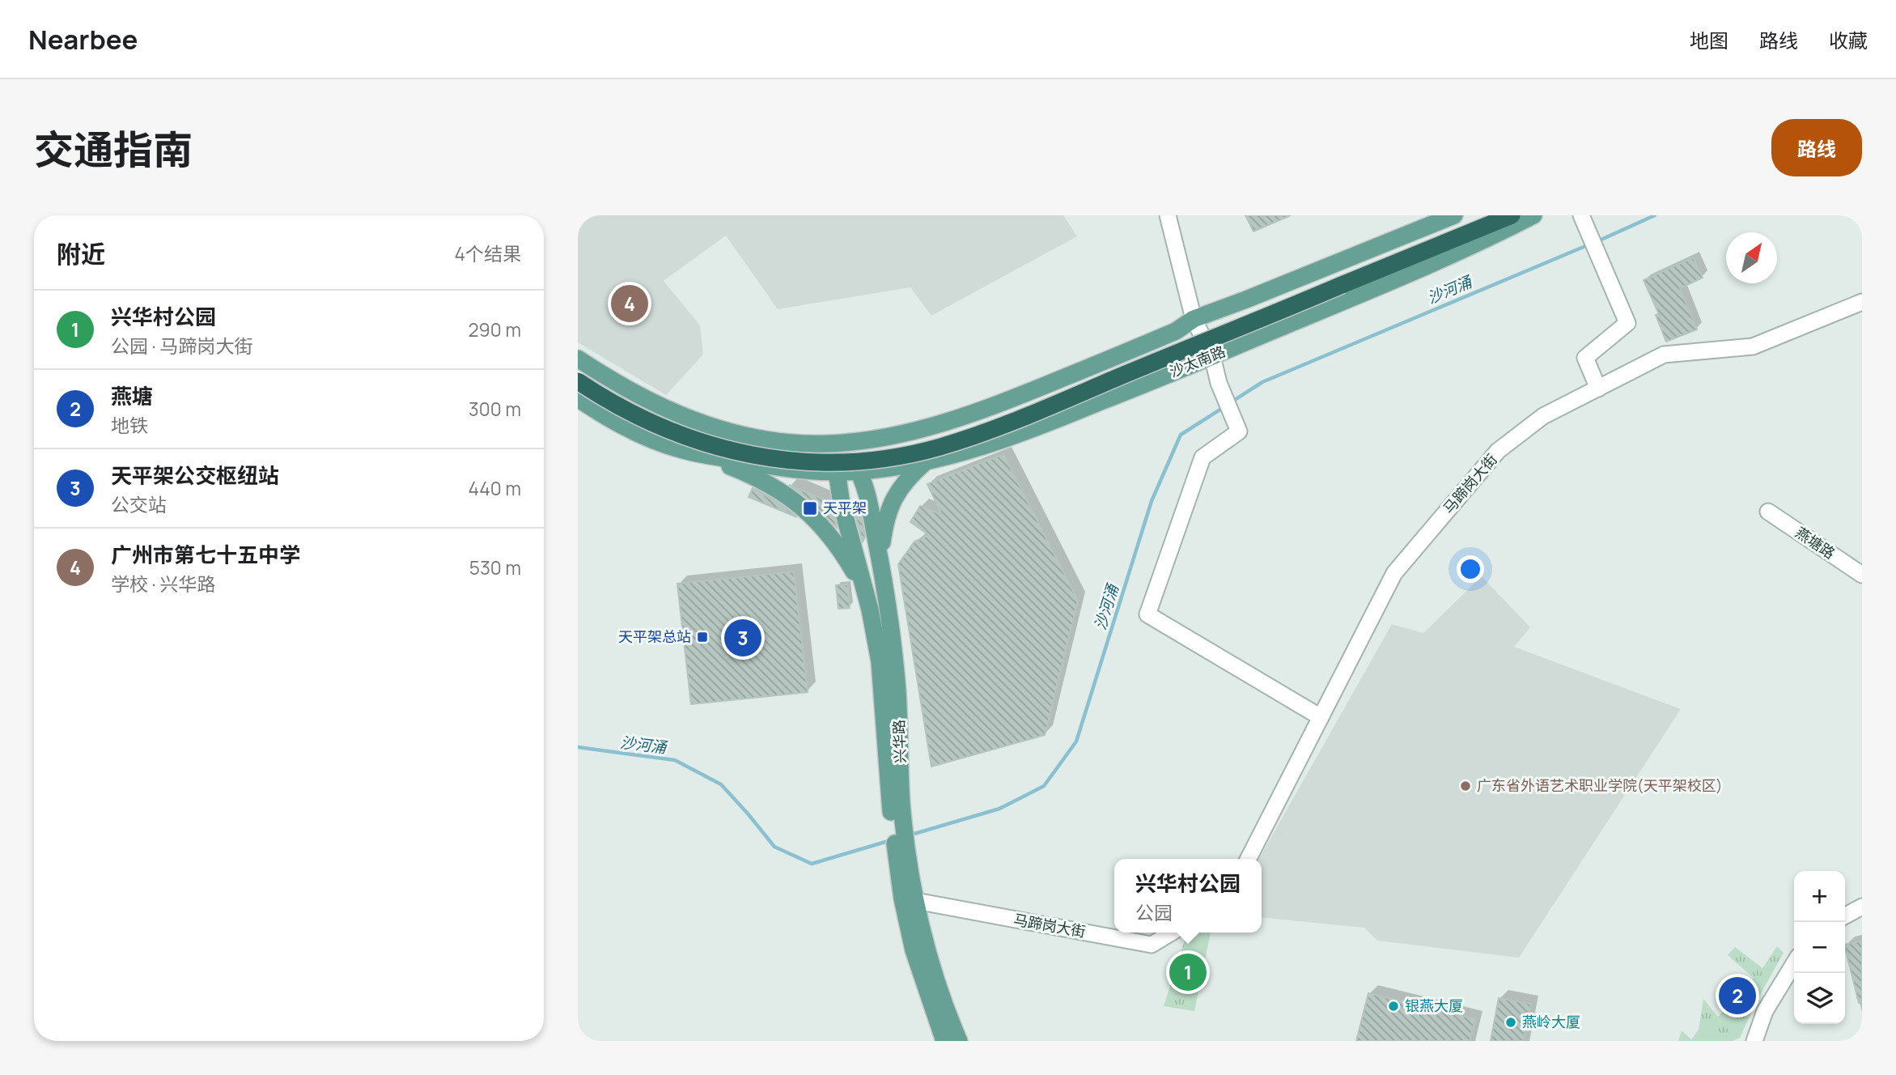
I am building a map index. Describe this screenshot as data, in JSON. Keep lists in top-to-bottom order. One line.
{"streets":{"main road":["沙太南路","兴华路"],"street":["马蹄岗大街","燕塘路"]},"crossings":[["沙太南路","兴华路"],["马蹄岗大街","兴华路"]],"water":["沙河涌"],"places":{"transit":["天平架","天平架总站"],"other":["广东省外语艺术职业学院(天平架校区)","银燕大厦","燕岭大厦"]},"north":"top right","page":{"header":"Nearbee","nav":["地图","路线","收藏"],"title":"交通指南","buttons":"路线","heading":["附近","4个结果"],"pins":["4","3","1","2"],"list":[{"mark":"1","name":"兴华村公园","note":"公园 · 马蹄岗大街","value":"290 m"},{"mark":"2","name":"燕塘","note":"地铁","value":"300 m"},{"mark":"3","name":"天平架公交枢纽站","note":"公交站","value":"440 m"},{"mark":"4","name":"广州市第七十五中学","note":"学校 · 兴华路","value":"530 m"}],"popup":["兴华村公园","公园"],"map_buttons":["+","−"]}}
